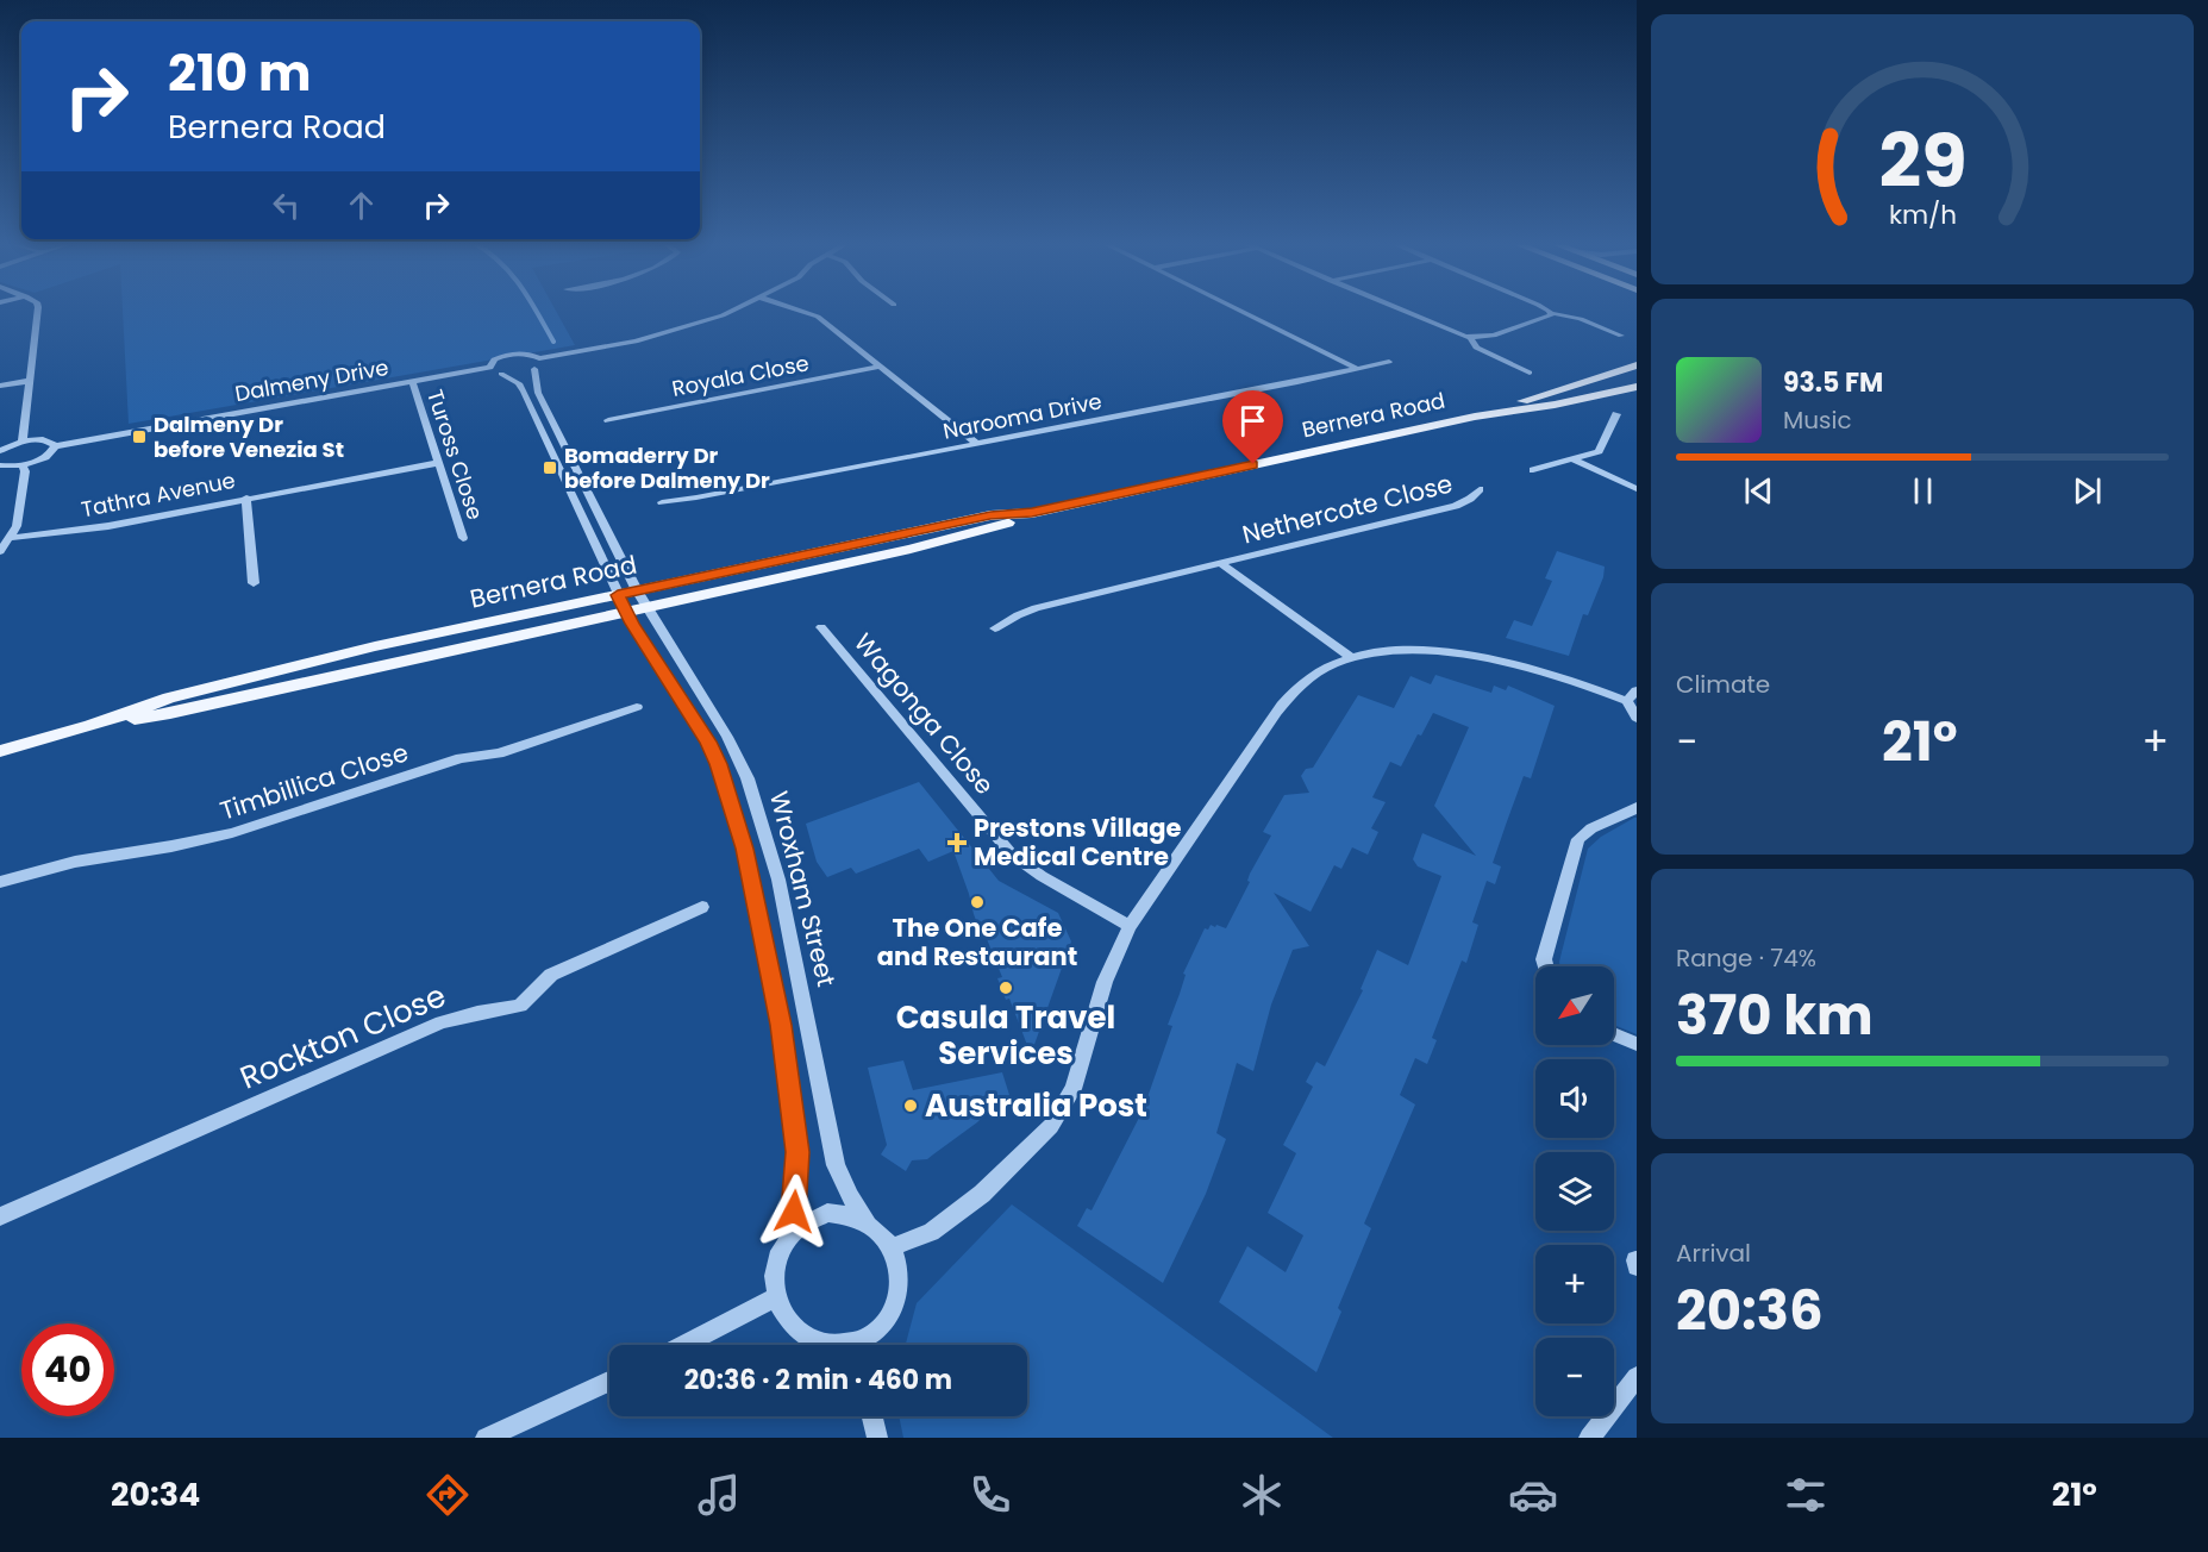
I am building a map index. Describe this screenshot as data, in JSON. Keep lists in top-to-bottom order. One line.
{"streets":{"main road":["Bernera Road"],"street":["Royala Close","Dalmeny Drive","Narooma Drive","Tuross Close","Tathra Avenue","Nethercote Close","Wagonga Close","Timbillica Close","Wroxham Street","Rockton Close"]},"crossings":[["Dalmeny Drive","Tuross Close"],["Dalmeny Drive","Wroxham Street"],["Bernera Road","Wroxham Street"],["Tuross Close","Tathra Avenue"]],"places":{"transit":["Dalmeny Dr before Venezia St","Bomaderry Dr before Dalmeny Dr"],"health":["Prestons Village Medical Centre"],"other":["The One Cafe and Restaurant","Casula Travel Services","Australia Post"]},"north":"bottom left","page":{"turn":["210 m","Bernera Road"],"song":["93.5 FM","Music"],"tile":["Climate",["Range · 74%","370 km"],["Arrival","20:36"]],"heat":["−","21°","+"],"map_buttons":["+","−"],"limit":"40","trip":"20:36 · 2 min · 460 m","tabs":["20:34","21°"],"gauge":["29","km/h"]}}
